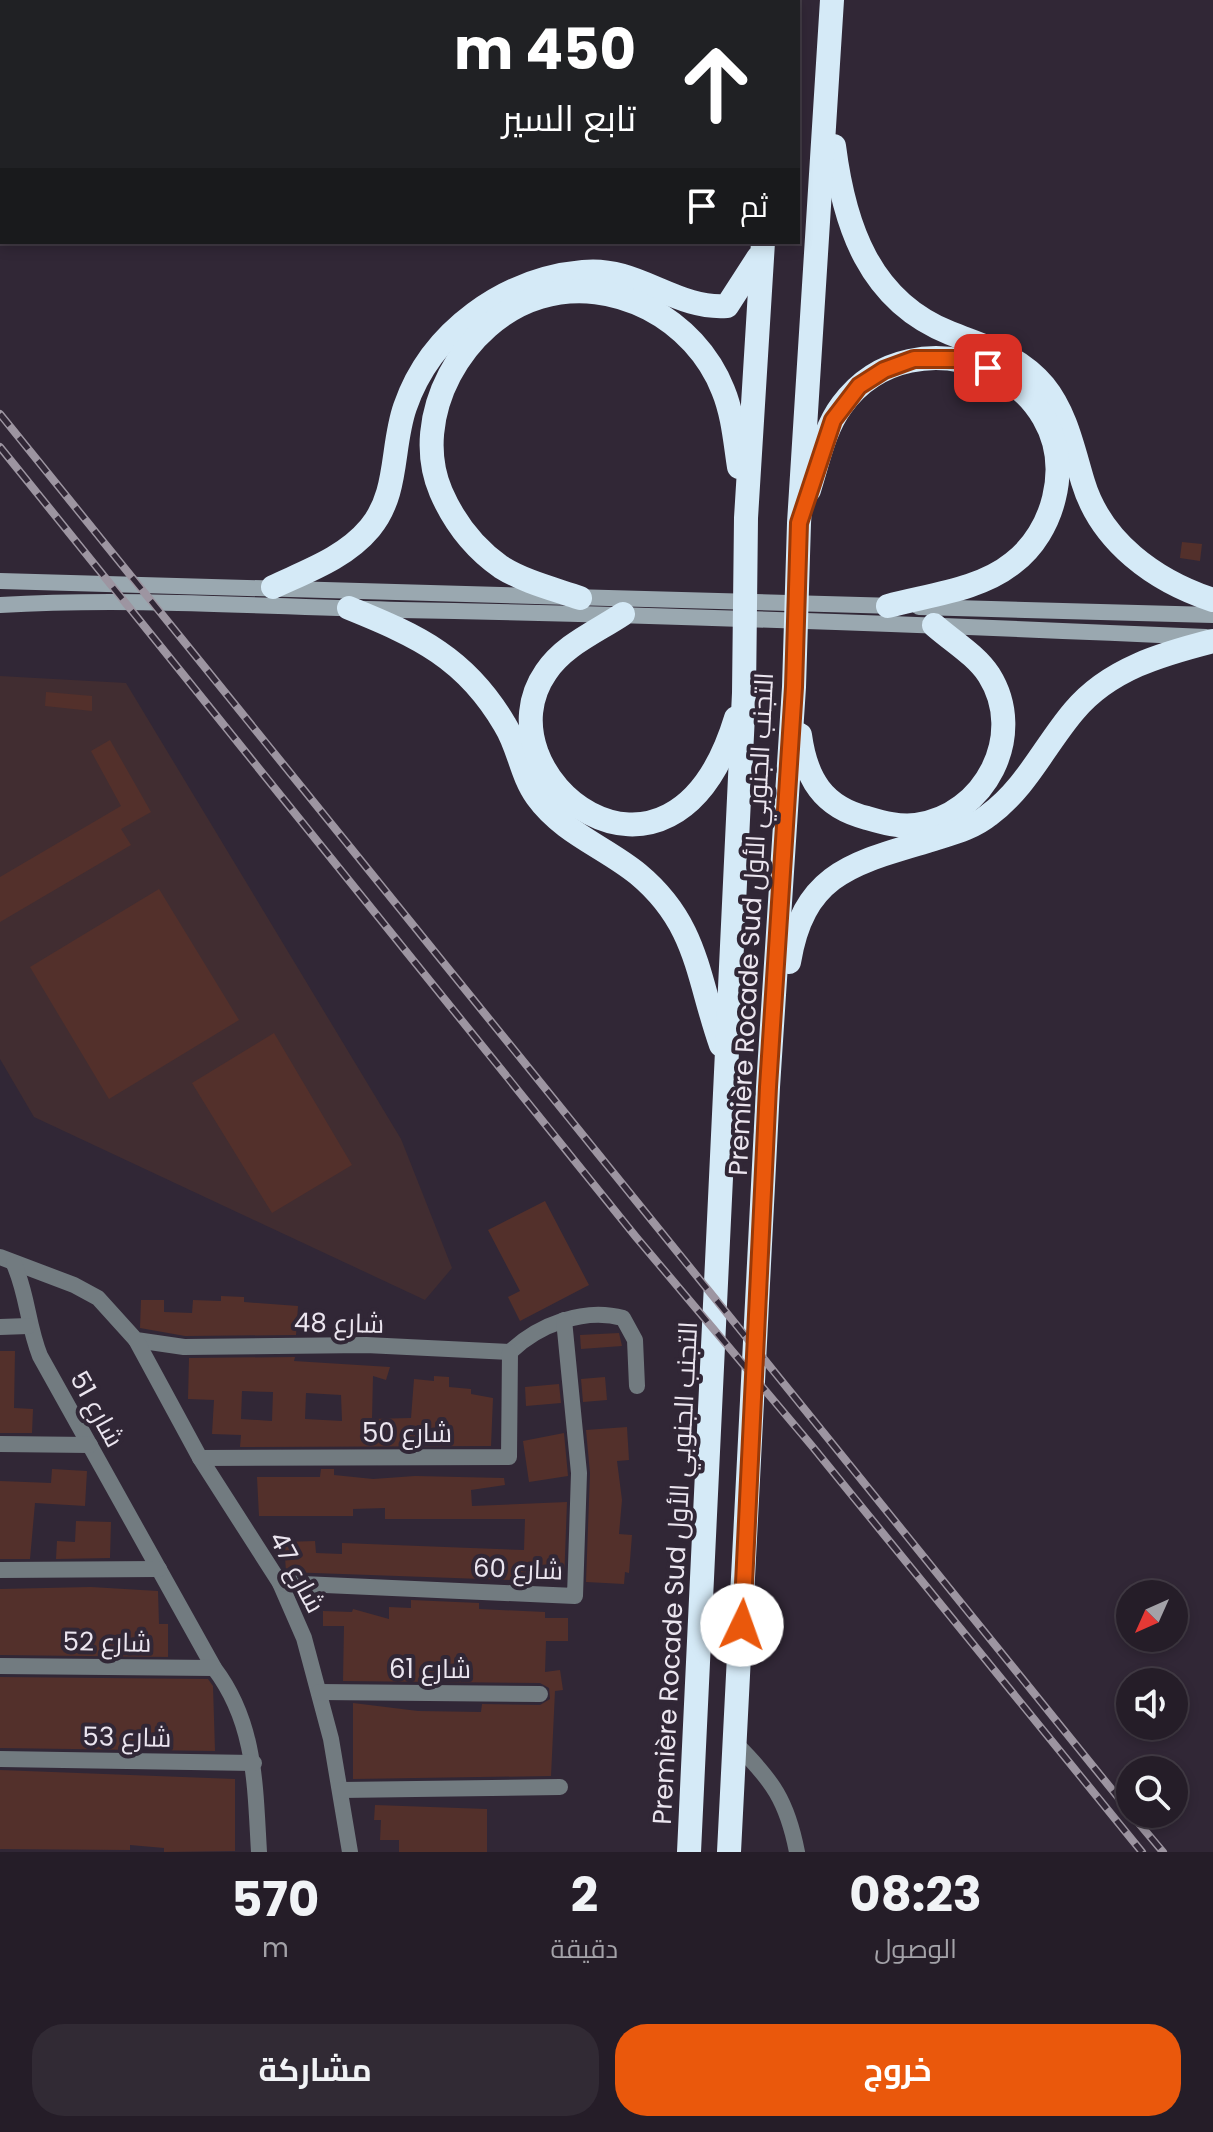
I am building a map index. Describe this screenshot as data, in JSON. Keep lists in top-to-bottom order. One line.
{"streets":{"highway":["Première Rocade Sud التجنب الجنوبي الأول"],"street":["شارع 48","شارع 51","شارع 50","شارع 60","شارع 47","شارع 52","شارع 61","شارع 53"]},"crossings":[["شارع 48","شارع 50"],["شارع 48","شارع 47"],["شارع 51","شارع 52"],["شارع 51","شارع 53"],["شارع 50","شارع 47"],["شارع 60","شارع 47"],["شارع 47","شارع 61"]],"north":"bottom left","page":{"turn":["450 m","تابع السير"],"then":"ثم","eta":["08:23","الوصول","2","دقيقة","570","m"],"buttons":["خروج","مشاركة"]}}
